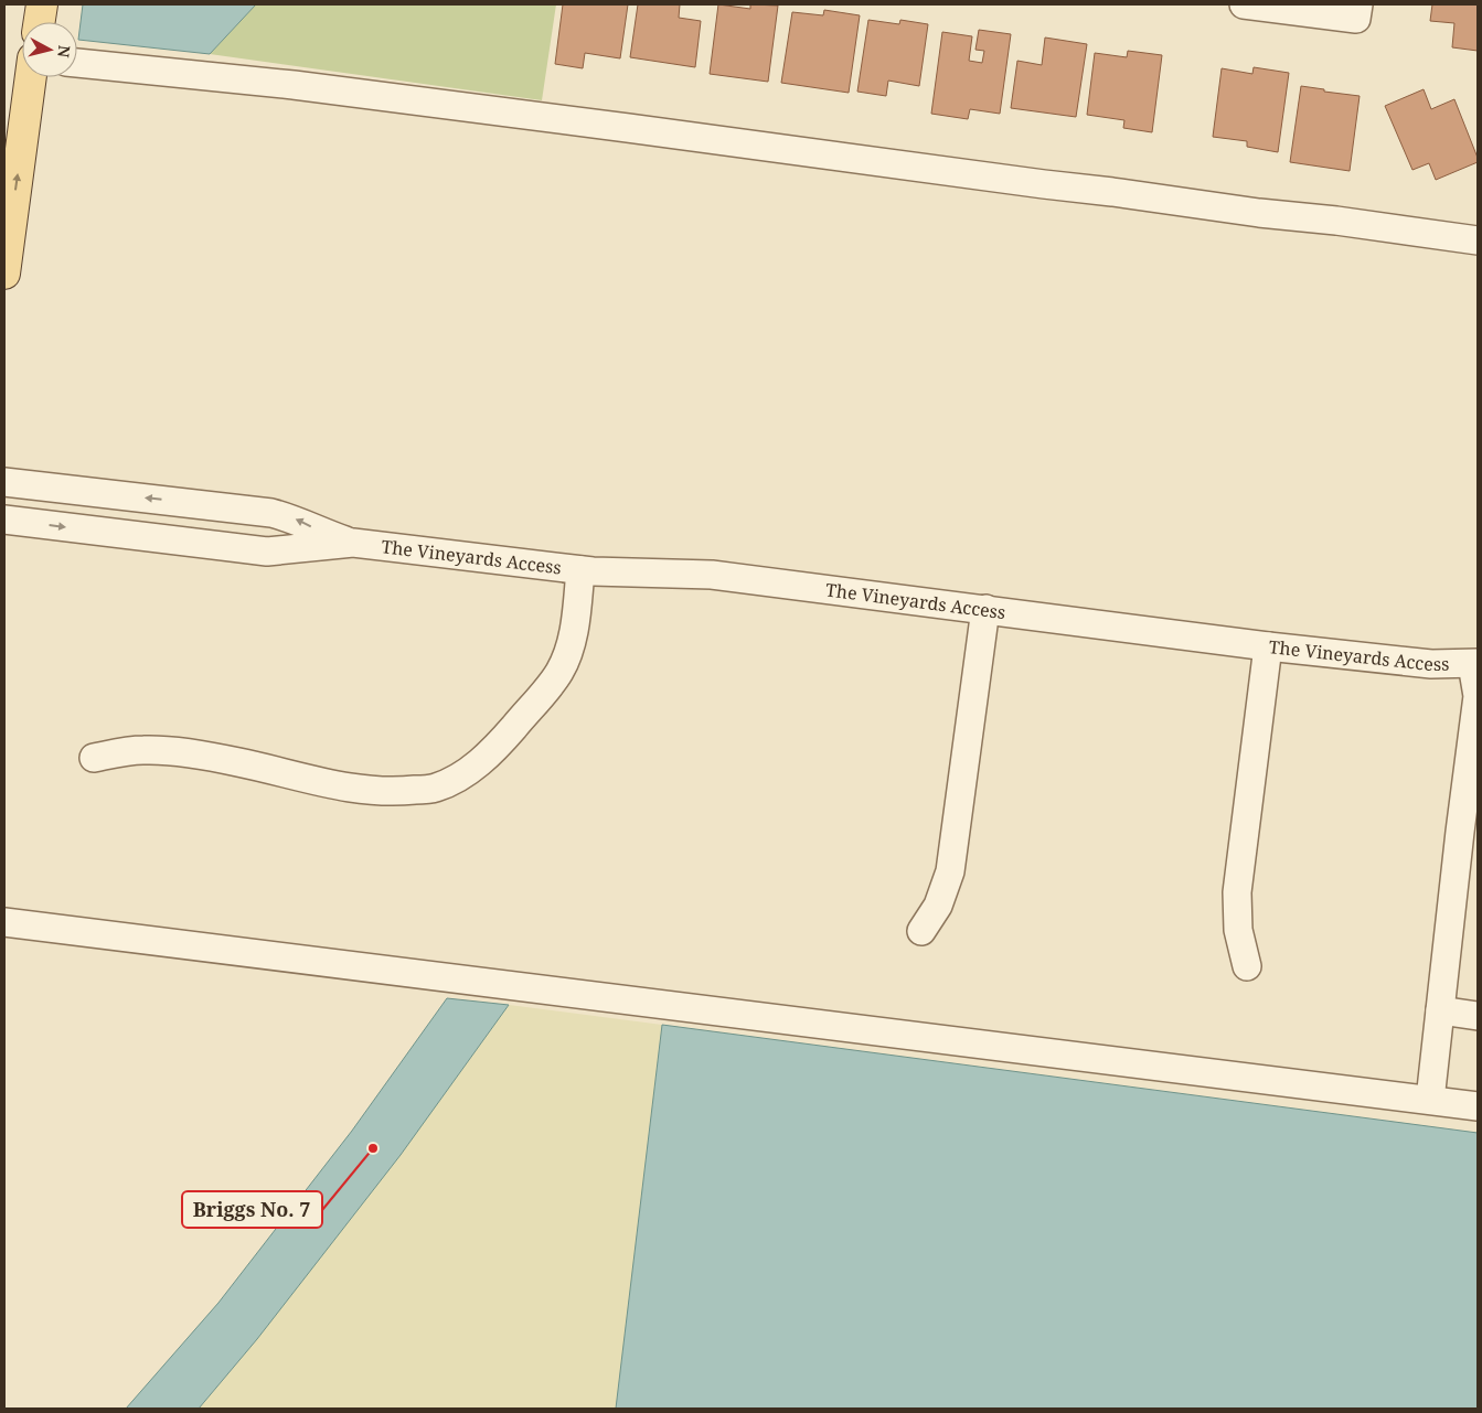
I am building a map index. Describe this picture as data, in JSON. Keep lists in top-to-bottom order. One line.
{"streets":{"street":["The Vineyards Access"]},"places":["Briggs No. 7"],"north":"right"}
